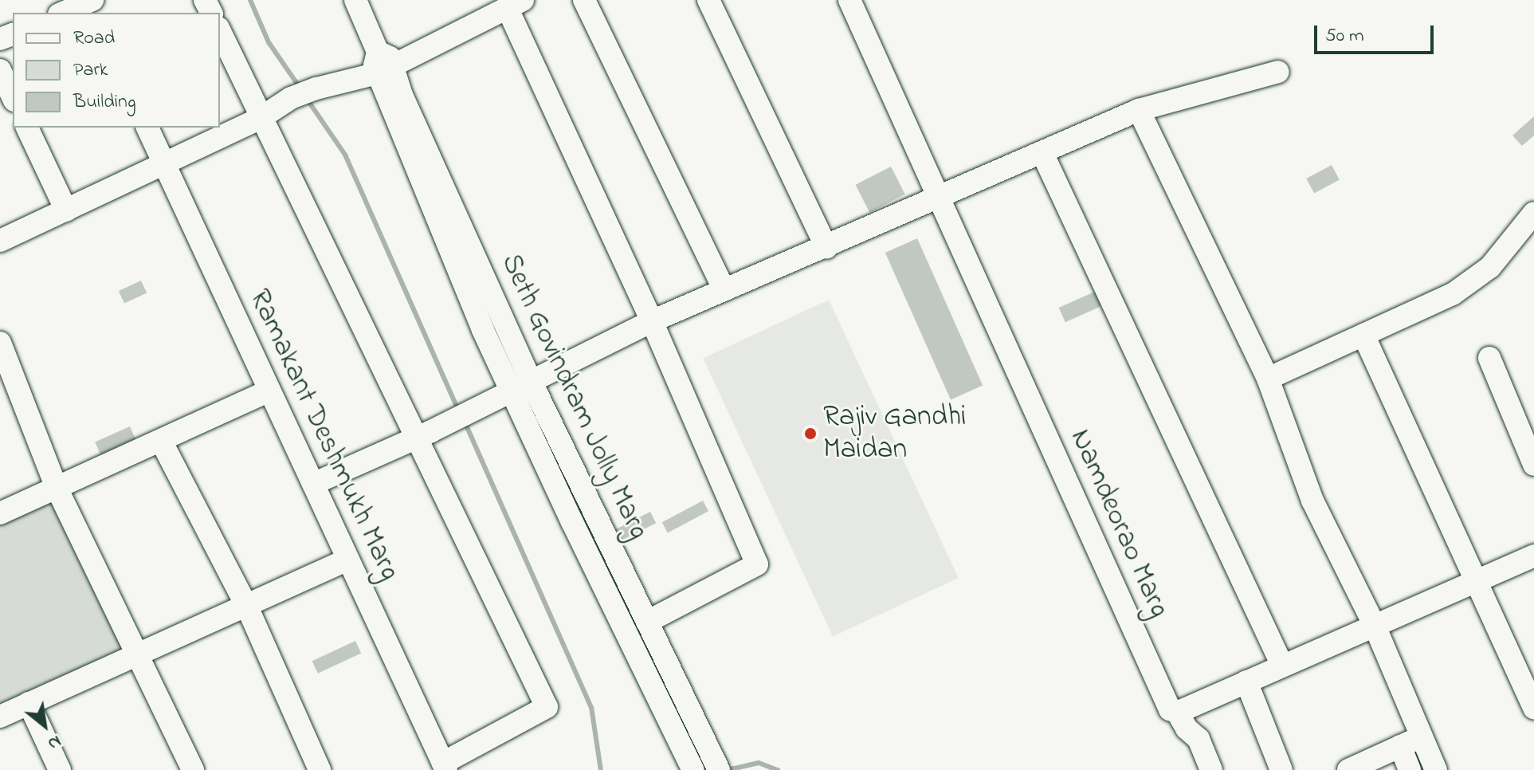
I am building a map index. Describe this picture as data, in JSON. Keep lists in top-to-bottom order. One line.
{"streets":{"street":["Seth Govindram Jolly Marg","Ramakant Deshmukh Marg","Namdeorao Marg"]},"places":["Rajiv Gandhi Maidan"],"legend":["Road","Park","Building"],"scale_bar":"50 m","north":"bottom right"}
